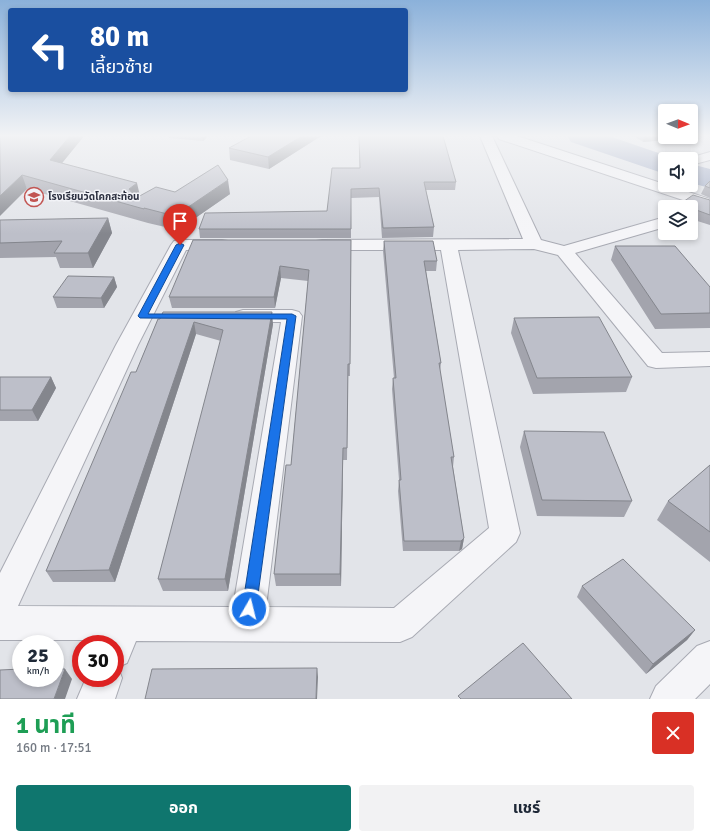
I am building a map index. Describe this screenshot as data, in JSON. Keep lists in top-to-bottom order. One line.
{"places":{"school or university":["โรงเรียนวัดโคกสะท้อน"]},"north":"right","page":{"turn":["80 m","เลี้ยวซ้าย"],"speed":"25 km/h","limit":"30","heading":["1 นาที","160 m · 17:51"],"buttons":["ออก","แชร์"]}}
